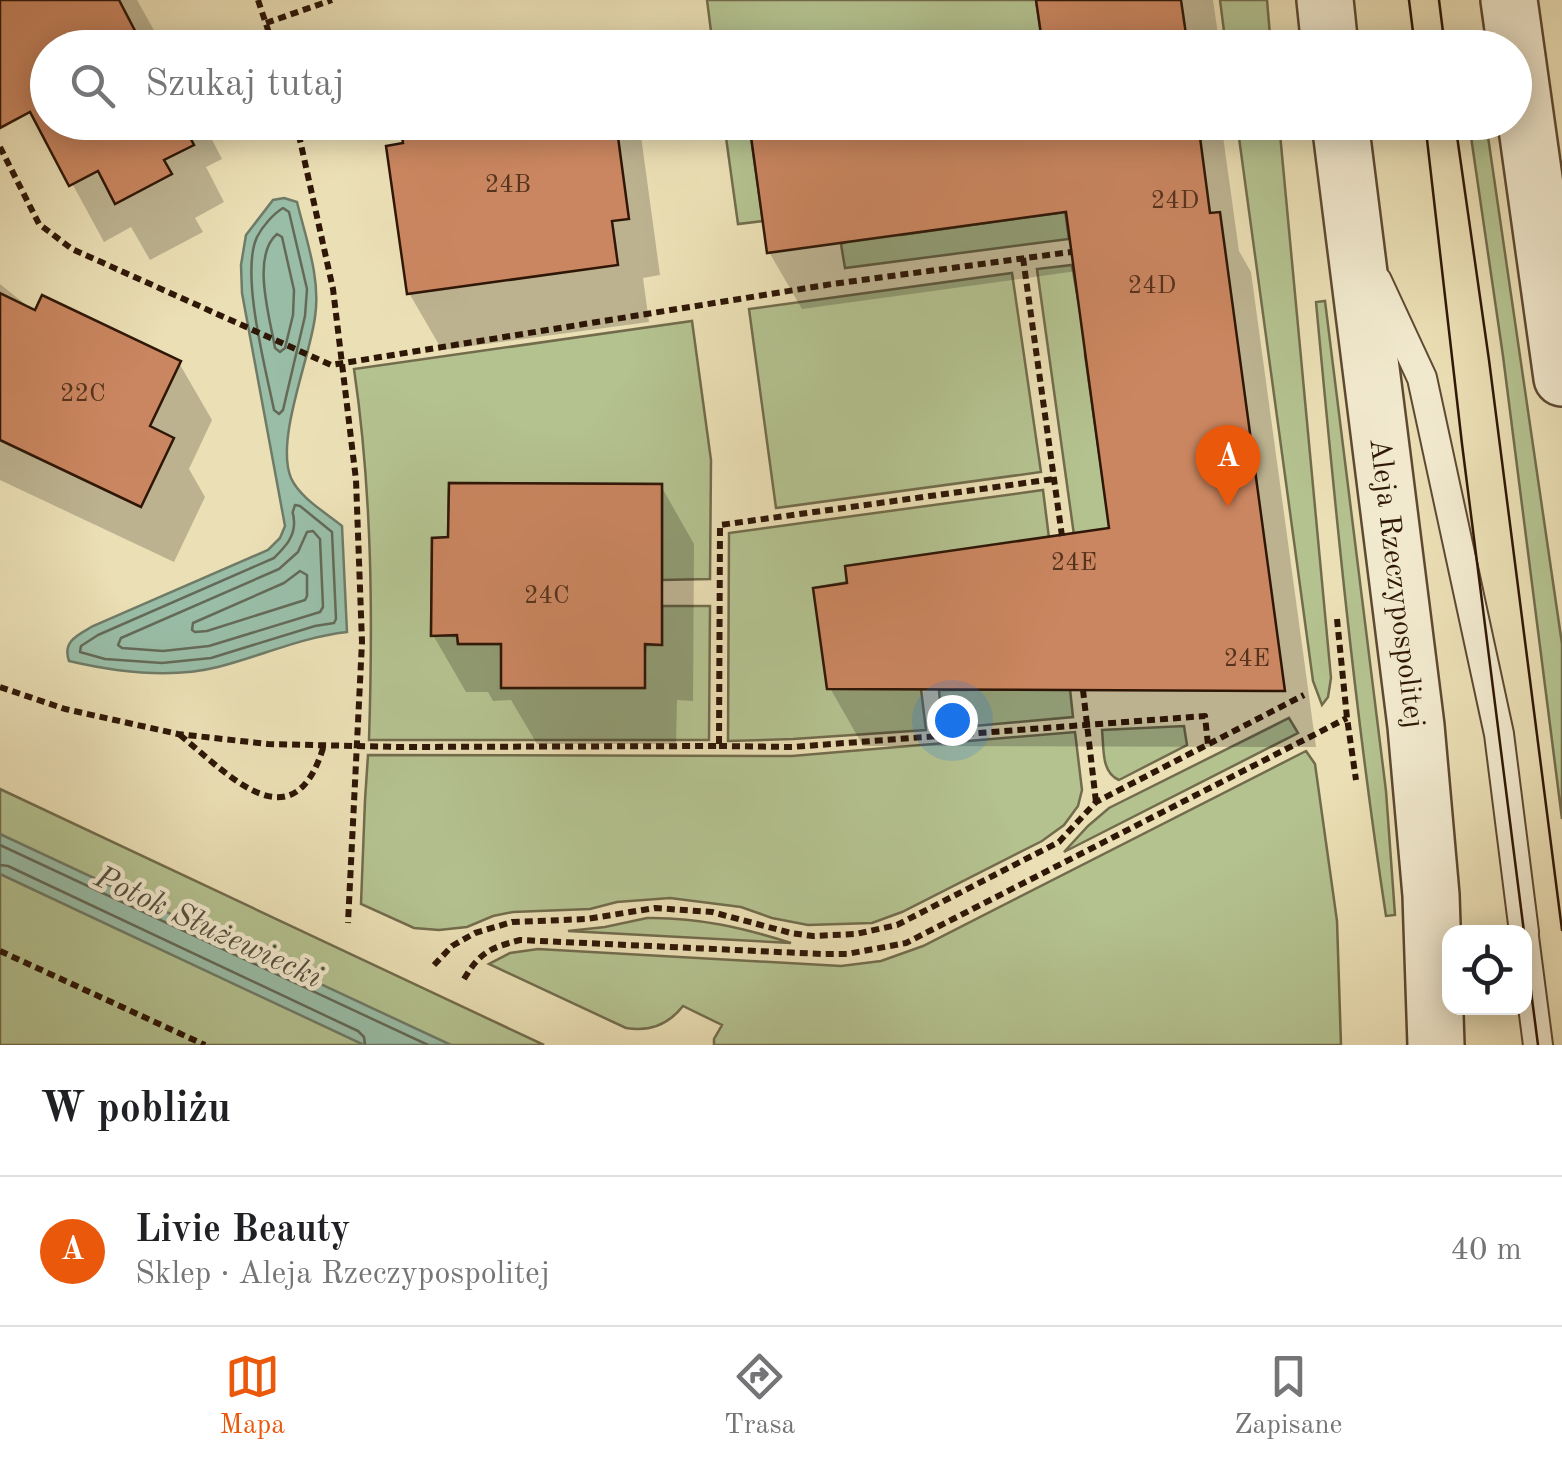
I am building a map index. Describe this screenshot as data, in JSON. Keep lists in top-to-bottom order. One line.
{"streets":{"street":["Aleja Rzeczypospolitej"]},"water":["Potok Służewiecki"],"house_numbers":["24B","24D","24D","22C","24E","24C","24E"],"page":{"search":"Szukaj tutaj","pins":"A","heading":"W pobliżu","list":[{"mark":"A","name":"Livie Beauty","note":"Sklep · Aleja Rzeczypospolitej","value":"40 m"}],"nav":["Mapa","Trasa","Zapisane"]}}
